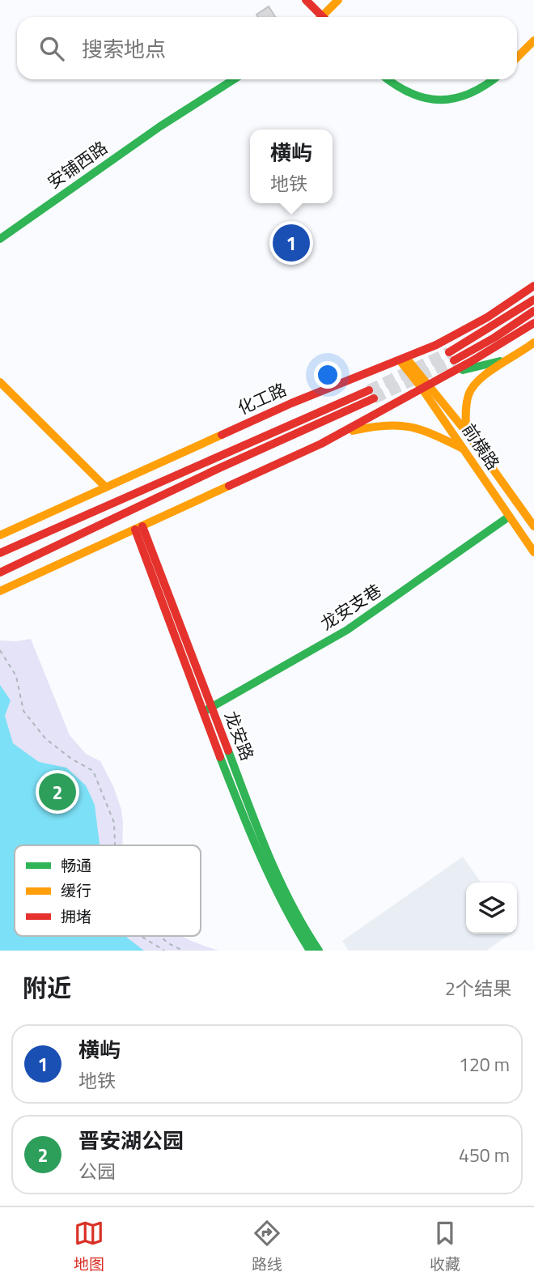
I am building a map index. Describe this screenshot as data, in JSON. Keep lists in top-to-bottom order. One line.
{"streets":{"main road":["安铺西路","化工路","前横路","龙安支巷","龙安路"]},"crossings":[["化工路","前横路"],["前横路","龙安支巷"],["龙安支巷","龙安路"]],"legend":["畅通","缓行","拥堵"],"page":{"search":"搜索地点","popup":["横屿","地铁"],"pins":["1","2"],"heading":["附近","2个结果"],"list":[{"mark":"1","name":"横屿","note":"地铁","value":"120 m"},{"mark":"2","name":"晋安湖公园","note":"公园","value":"450 m"}],"nav":["地图","路线","收藏"]}}
